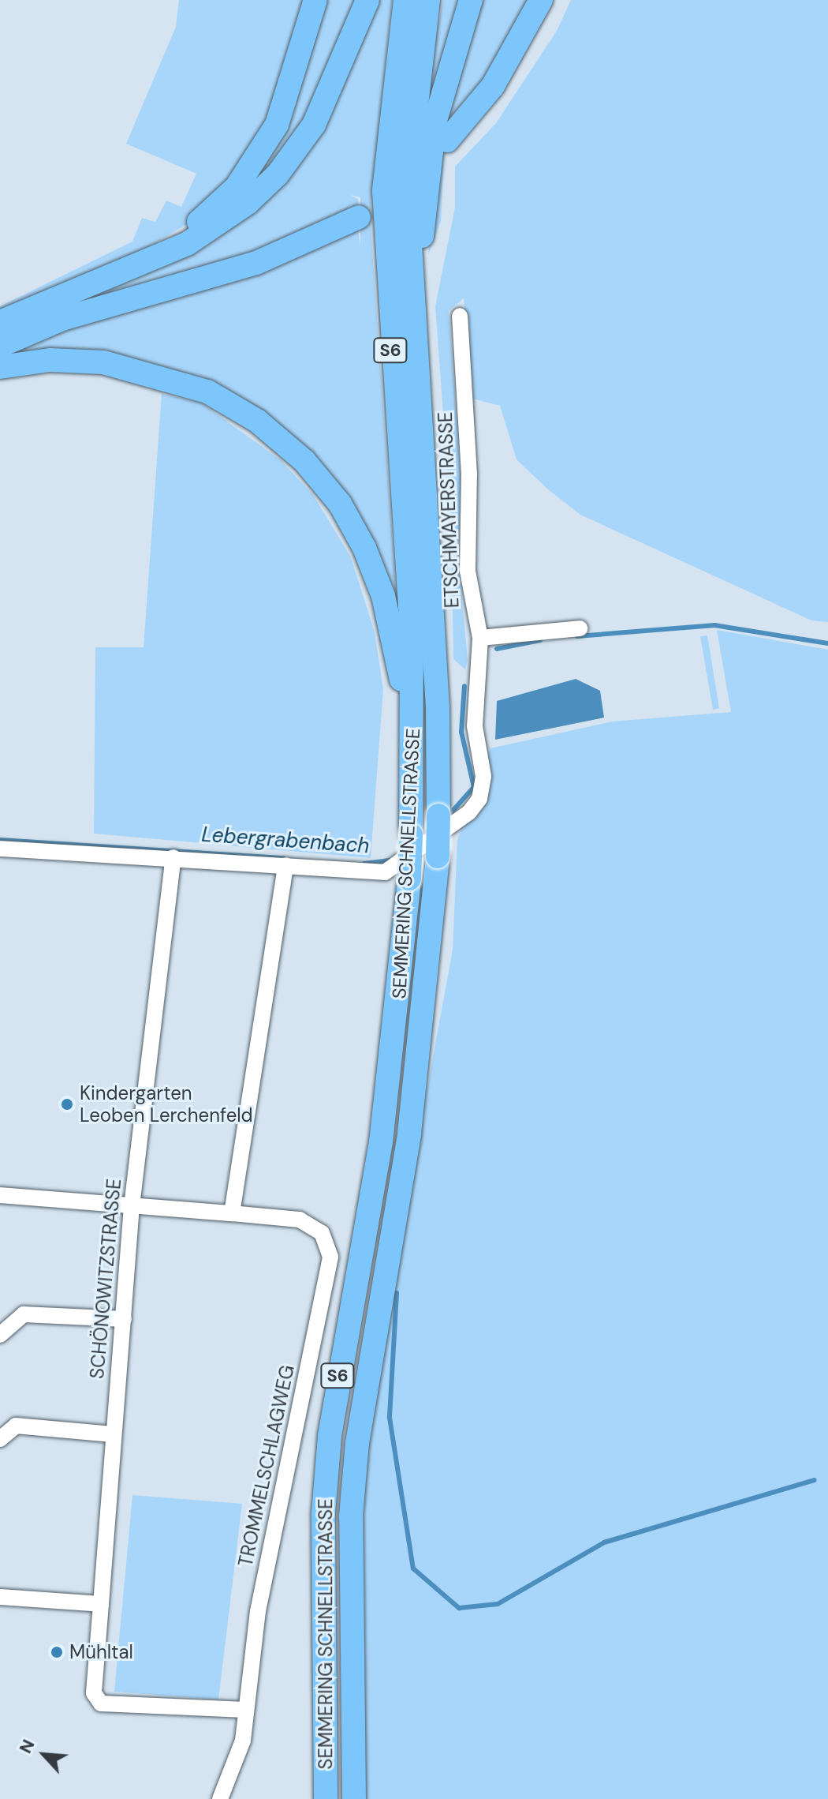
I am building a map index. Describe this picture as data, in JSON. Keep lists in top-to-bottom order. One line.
{"streets":{"highway":["S6","SEMMERING SCHNELLSTRASSE"],"street":["ETSCHMAYERSTRASSE","SCHÖNOWITZSTRASSE","TROMMELSCHLAGWEG"]},"crossings":[["ETSCHMAYERSTRASSE","SCHÖNOWITZSTRASSE"],["SCHÖNOWITZSTRASSE","TROMMELSCHLAGWEG"]],"water":["Lebergrabenbach"],"places":["Kindergarten Leoben Lerchenfeld","Mühltal"],"north":"top left"}
